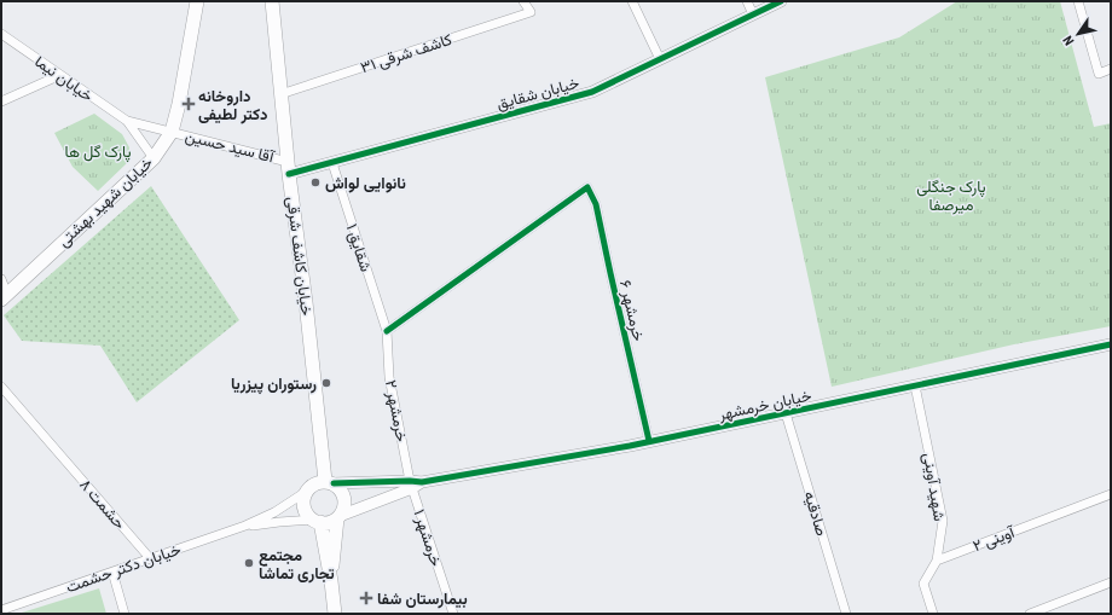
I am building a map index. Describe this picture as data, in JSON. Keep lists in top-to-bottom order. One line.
{"streets":{"main road":["خیابان شهید بهشتی","خیابان کاشف شرقی"],"street":["کاشف شرقی ۳۱","خیابان نیما","خیابان شقایق","آقا سید حسین","شقایق ۱","خرمشهر ۶","خیابان خرمشهر","خرمشهر ۲","شهید آوینی","حشمت ۸","صادقیه","خرمشهر ۱","آوینی ۲","خیابان دکتر حشمت"]},"crossings":[["کاشف شرقی ۳۱","خیابان کاشف شرقی"],["خیابان نیما","آقا سید حسین"],["خیابان نیما","خیابان شهید بهشتی"],["خیابان شقایق","آقا سید حسین"],["خیابان شقایق","شقایق ۱"],["خیابان شقایق","خیابان کاشف شرقی"],["آقا سید حسین","خیابان شهید بهشتی"],["آقا سید حسین","خیابان کاشف شرقی"],["شقایق ۱","خرمشهر ۶"],["شقایق ۱","خرمشهر ۲"],["خیابان کاشف شرقی","خیابان خرمشهر"],["خرمشهر ۶","خیابان خرمشهر"],["خرمشهر ۶","خرمشهر ۲"],["خیابان خرمشهر","خرمشهر ۲"],["خیابان خرمشهر","شهید آوینی"],["خیابان خرمشهر","صادقیه"],["خیابان خرمشهر","خرمشهر ۱"],["خرمشهر ۲","خرمشهر ۱"],["شهید آوینی","آوینی ۲"],["حشمت ۸","خیابان دکتر حشمت"]],"parks":["پارک گل ها","پارک جنگلی میرصفا"],"places":{"health":["داروخانه دکتر لطیفی","بیمارستان شفا"],"other":["نانوایی لواش","رستوران پیزریا","مجتمع تجاری تماشا"]},"north":"bottom left"}
